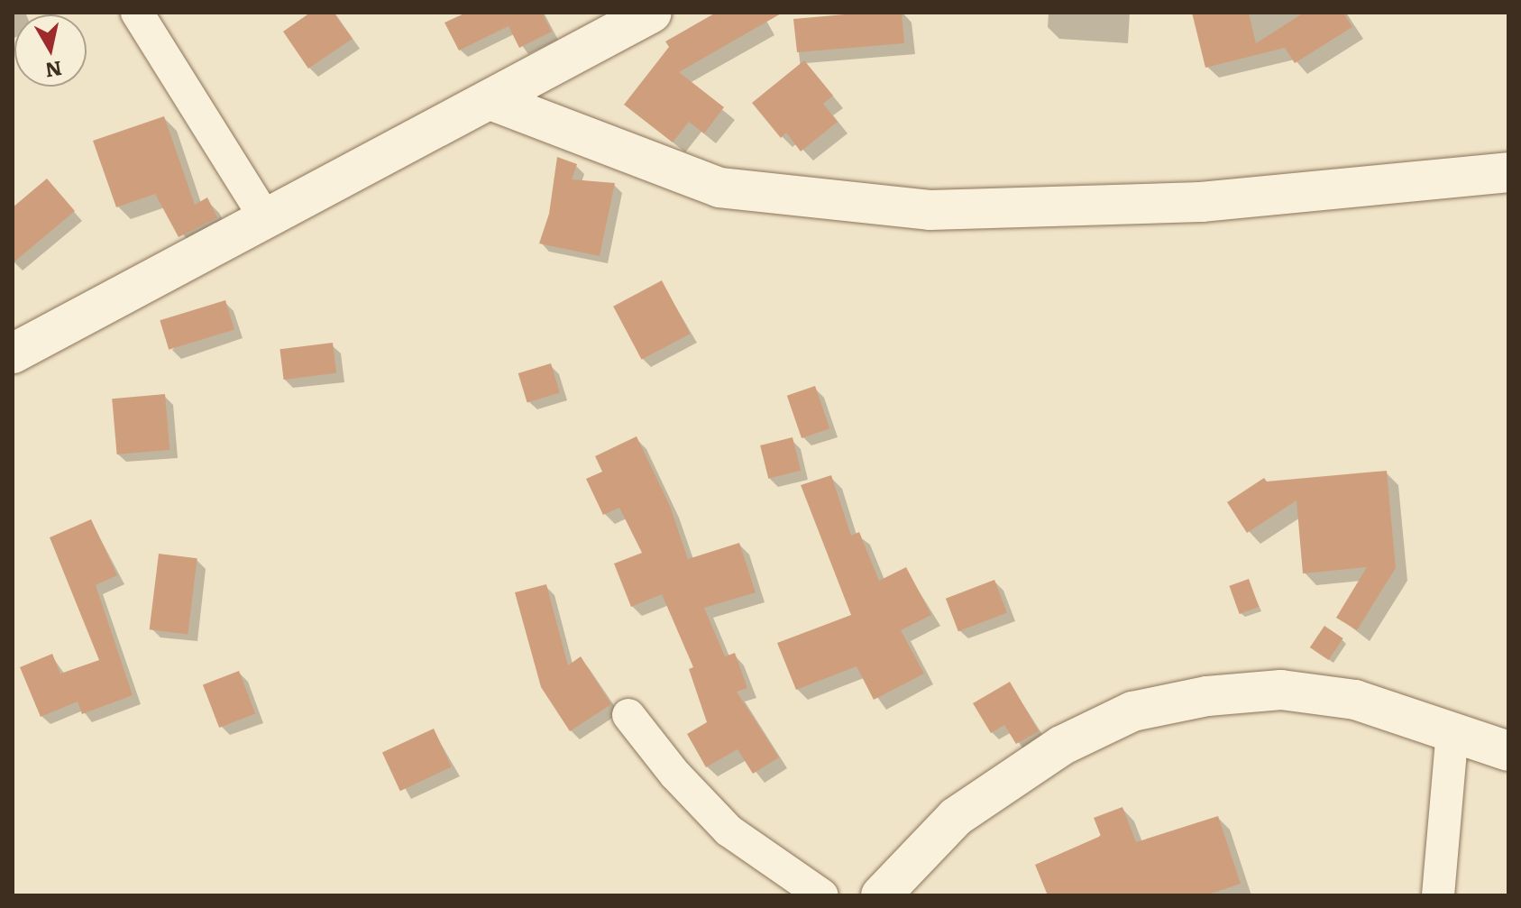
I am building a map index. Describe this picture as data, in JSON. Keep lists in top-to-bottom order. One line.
{"north":"bottom"}
